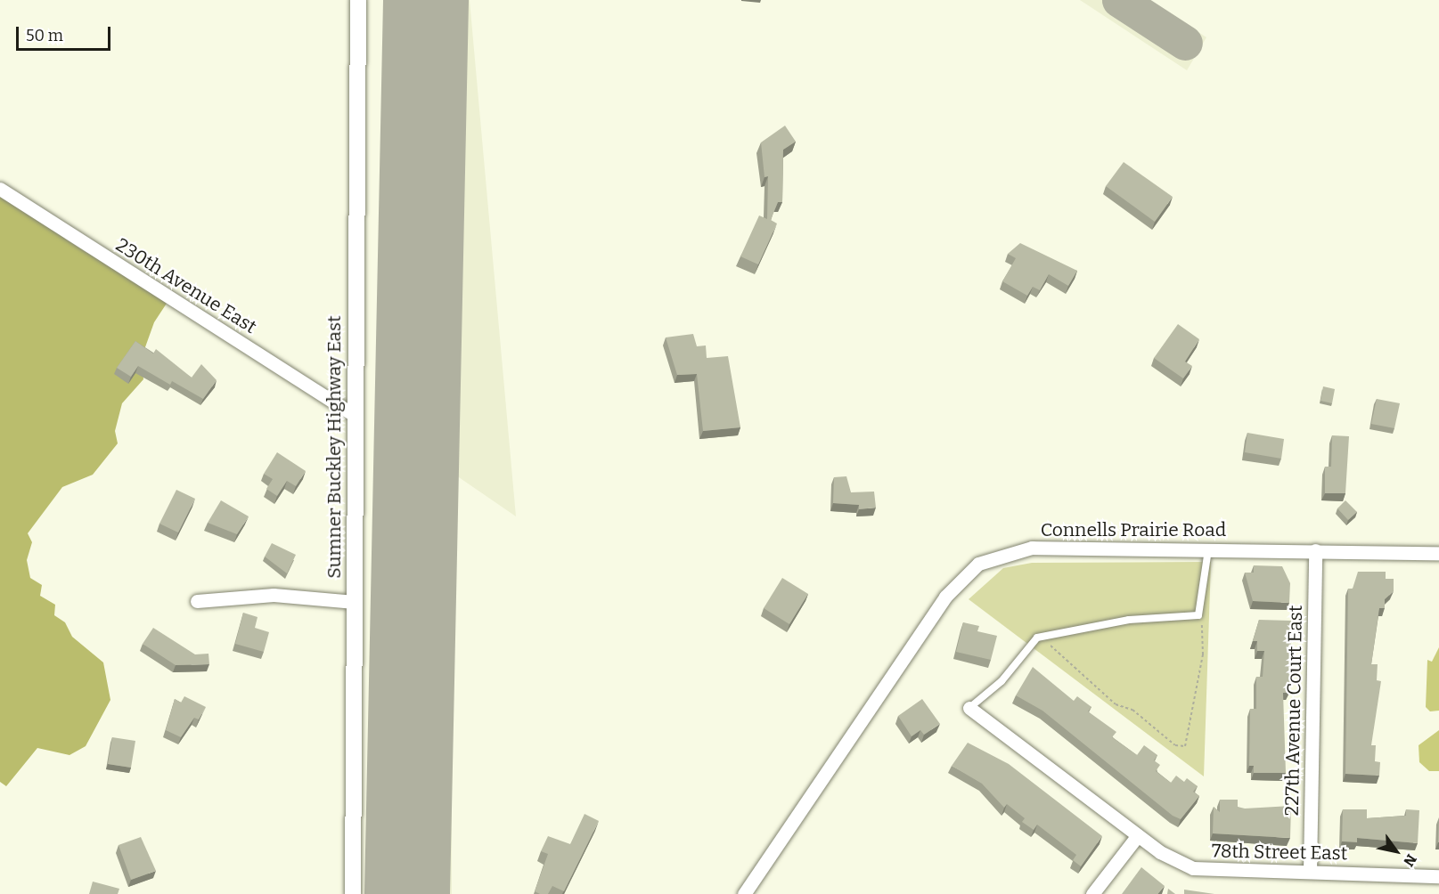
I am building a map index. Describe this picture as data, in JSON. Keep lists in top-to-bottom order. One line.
{"streets":{"street":["230th Avenue East","Sumner Buckley Highway East","Connells Prairie Road","227th Avenue Court East","78th Street East"]},"crossings":[["230th Avenue East","Sumner Buckley Highway East"],["Connells Prairie Road","227th Avenue Court East"],["227th Avenue Court East","78th Street East"]],"scale_bar":"50 m","north":"bottom right"}
